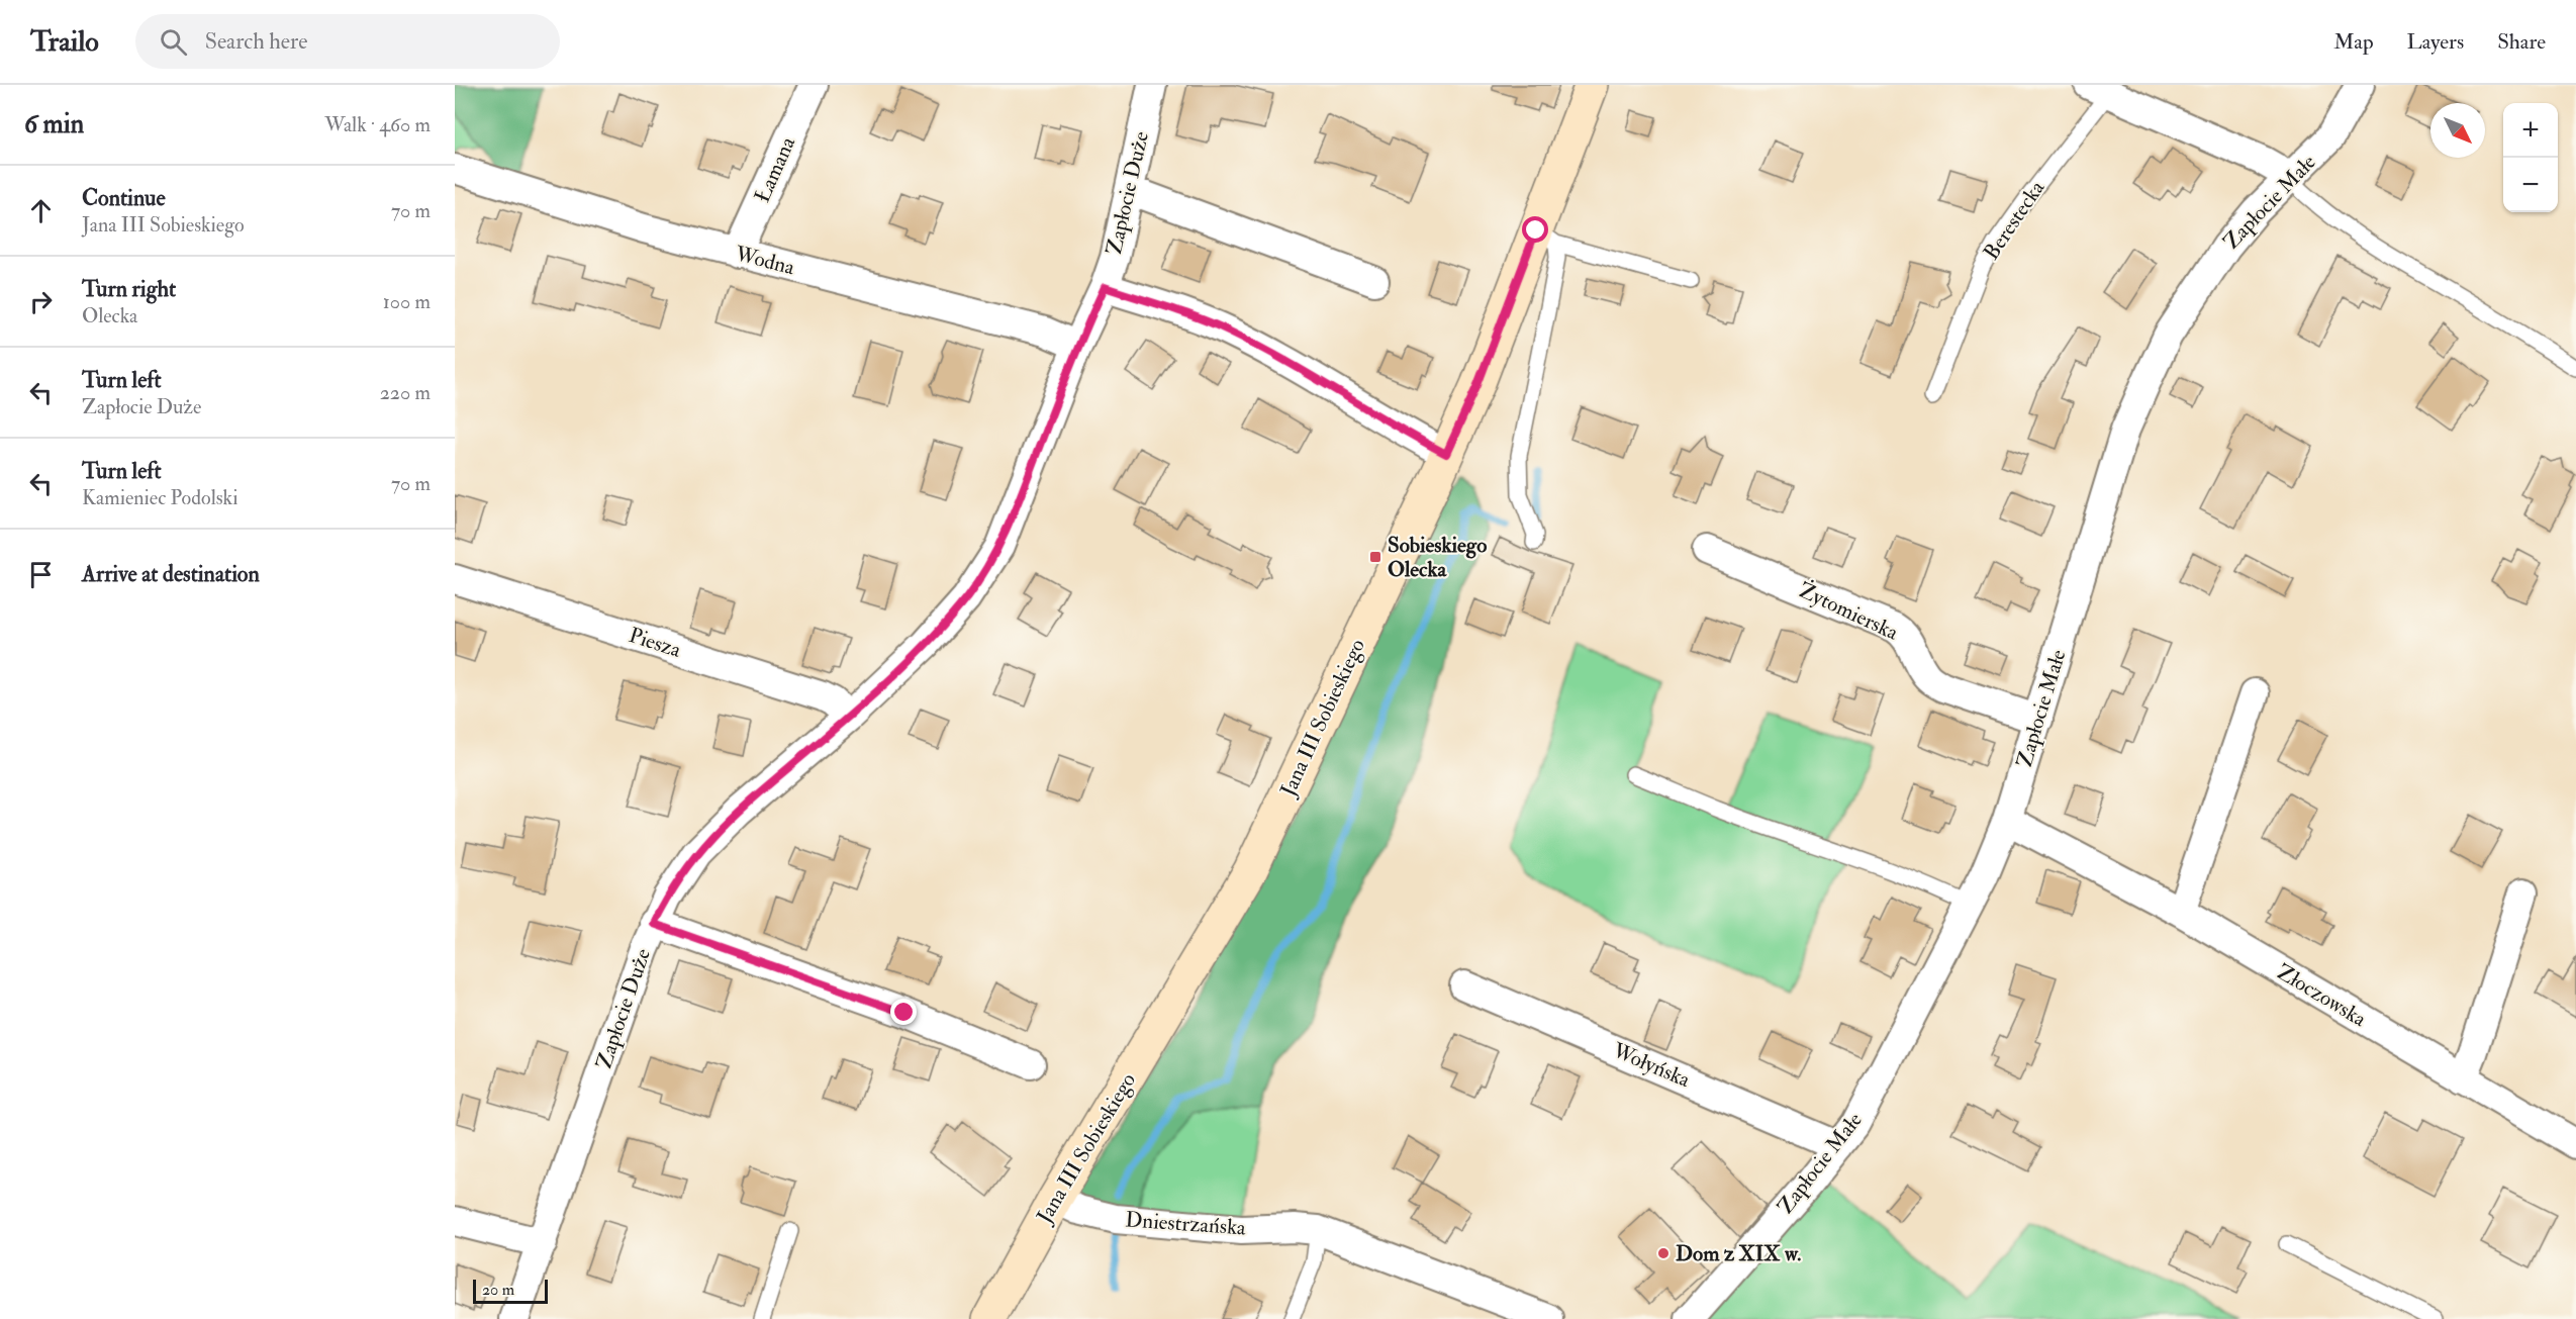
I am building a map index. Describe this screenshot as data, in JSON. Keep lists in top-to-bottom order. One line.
{"streets":{"street":["Łamana","Zapłocie Duże","Zapłocie Małe","Berestecka","Wodna","Żytomierska","Piesza","Jana III Sobieskiego","Złoczowska","Wołyńska","Dniestrzańska"]},"crossings":[["Łamana","Wodna"],["Zapłocie Duże","Wodna"],["Zapłocie Duże","Piesza"],["Zapłocie Małe","Berestecka"],["Zapłocie Małe","Żytomierska"],["Zapłocie Małe","Złoczowska"],["Zapłocie Małe","Wołyńska"],["Jana III Sobieskiego","Dniestrzańska"]],"places":{"transit":["Sobieskiego Olecka"],"other":["Dom z XIX w."]},"scale_bar":"20 m","north":"bottom right","page":{"header":"Trailo","search":"Search here","nav":["Map","Layers","Share"],"heading":["6 min","Walk · 460 m"],"map_buttons":["+","−"],"list":[["Continue","Jana III Sobieskiego","70 m"],["Turn right","Olecka","100 m"],["Turn left","Zapłocie Duże","220 m"],["Turn left","Kamieniec Podolski","70 m"],"Arrive at destination"],"scale":"20 m"}}
